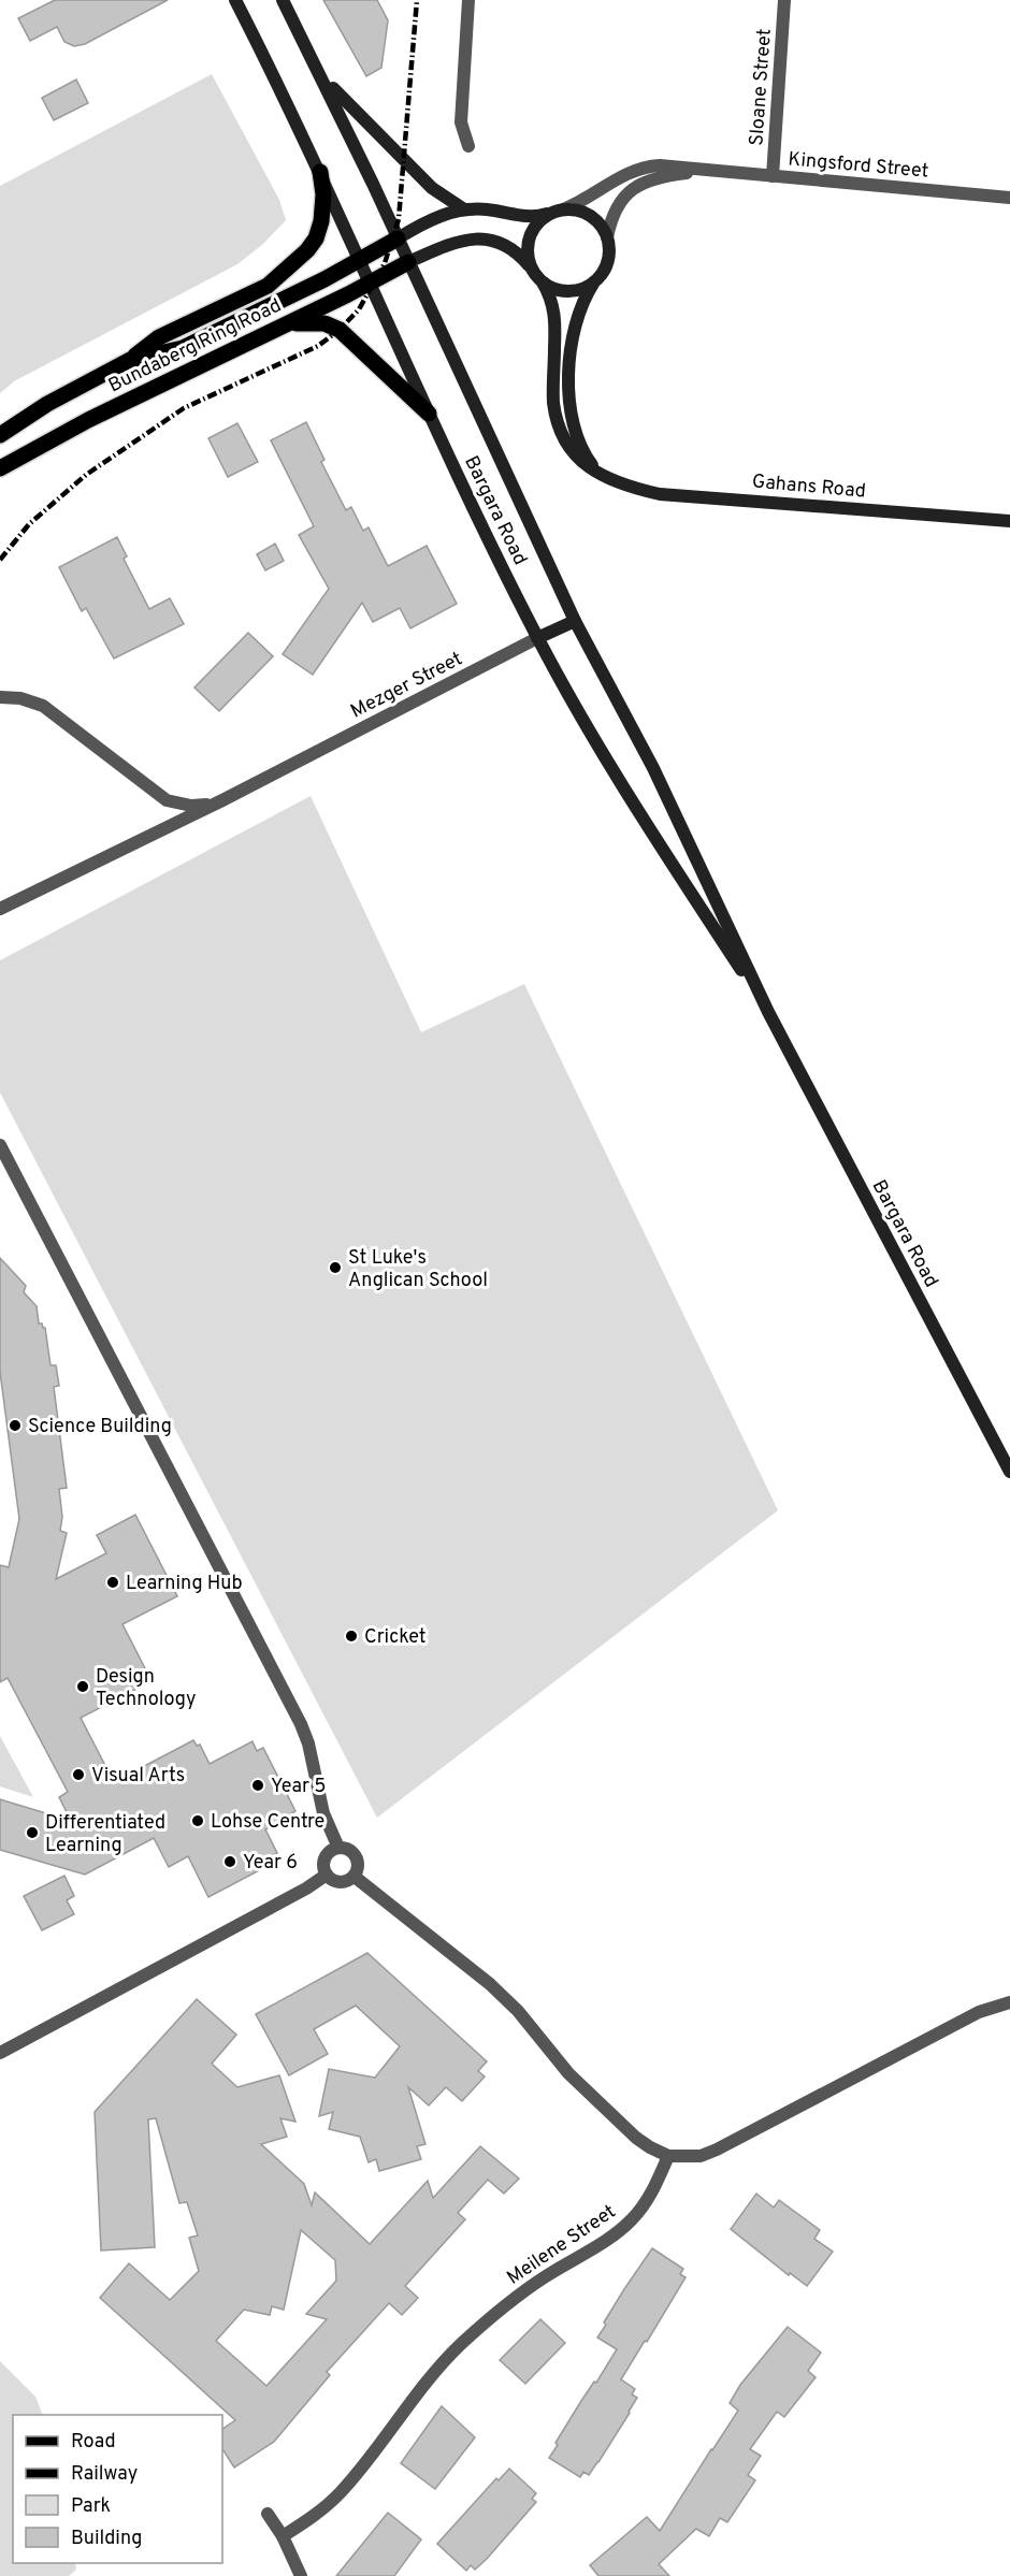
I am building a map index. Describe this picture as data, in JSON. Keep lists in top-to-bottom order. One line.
{"streets":{"main road":["Bundaberg Ring Road","Gahans Road","Bargara Road"],"street":["Sloane Street","Kingsford Street","Mezger Street","Meilene Street"]},"crossings":[["Sloane Street","Kingsford Street"],["Kingsford Street","Gahans Road"],["Bundaberg Ring Road","Gahans Road"],["Bundaberg Ring Road","Bargara Road"],["Gahans Road","Bargara Road"],["Bargara Road","Mezger Street"]],"places":["St Luke's Anglican School","Science Building","Learning Hub","Cricket","Design Technology","Visual Arts","Year 5","Lohse Centre","Differentiated Learning","Year 6"],"legend":["Road","Railway","Park","Building"]}
